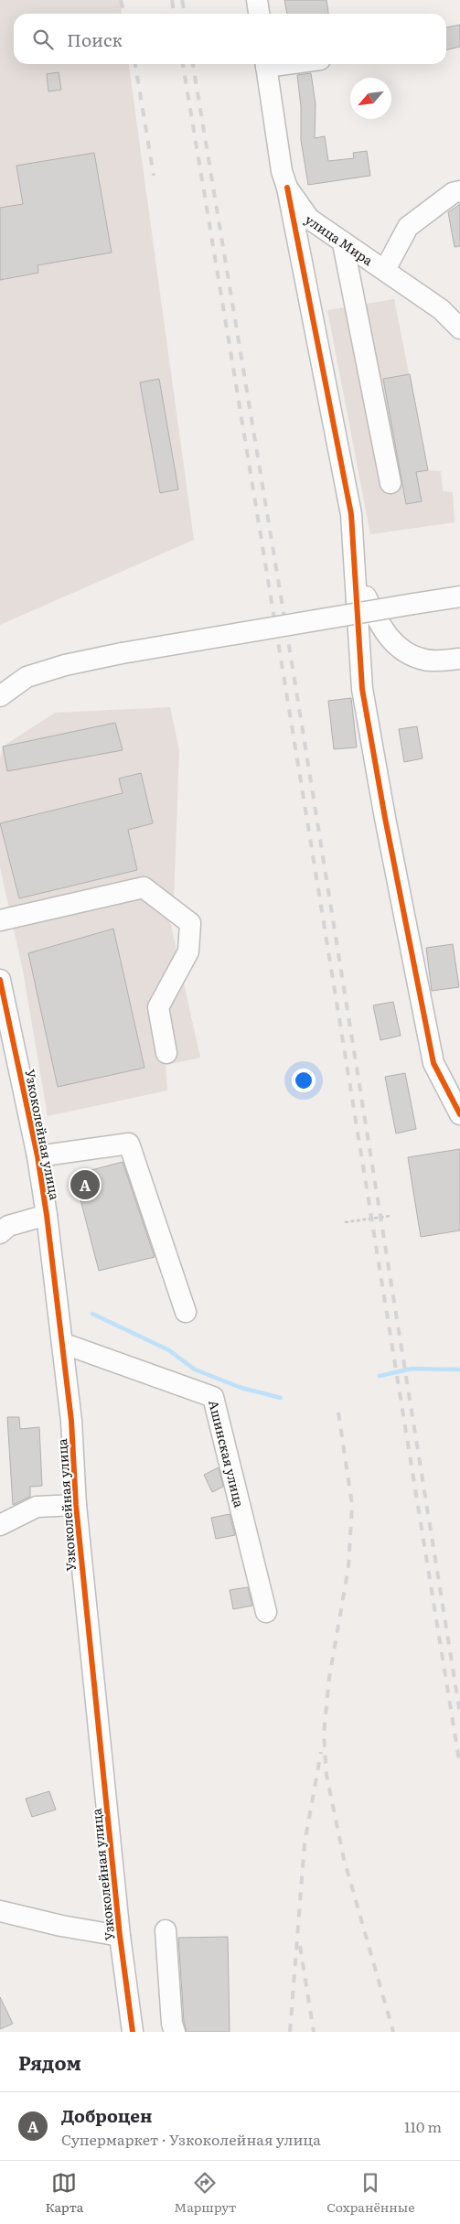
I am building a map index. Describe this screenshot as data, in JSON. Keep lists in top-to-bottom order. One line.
{"streets":{"street":["улица Мира","Узкоколейная улица","Ашинская улица"]},"crossings":[["Узкоколейная улица","Ашинская улица"]],"north":"bottom left","page":{"search":"Поиск","pins":"A","heading":"Рядом","list":[{"mark":"A","name":"Доброцен","note":"Супермаркет · Узкоколейная улица","value":"110 m"}],"nav":["Карта","Маршрут","Сохранённые"]}}
